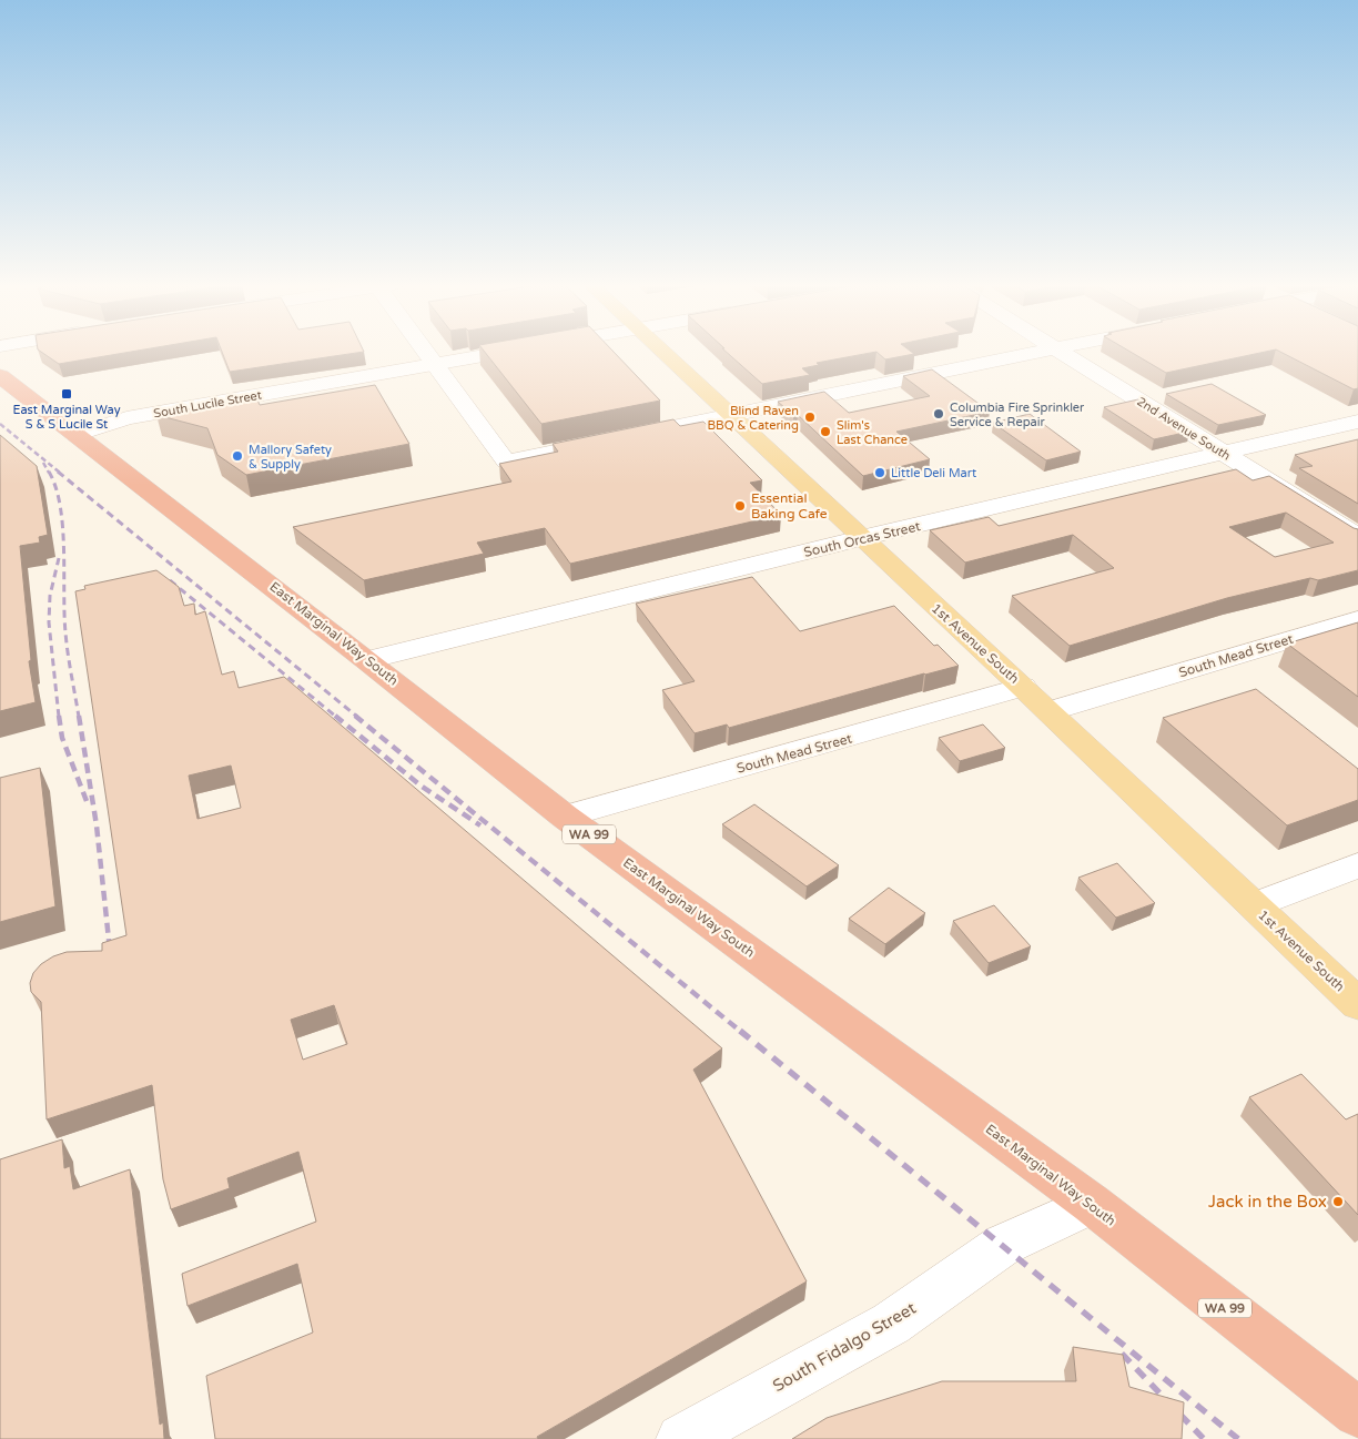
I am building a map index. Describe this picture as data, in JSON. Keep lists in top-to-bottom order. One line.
{"streets":{"highway":["East Marginal Way South","WA 99"],"main road":["1st Avenue South"],"street":["South Lucile Street","2nd Avenue South","South Orcas Street","South Mead Street","South Fidalgo Street"]},"crossings":[["South Lucile Street","East Marginal Way South"],["2nd Avenue South","South Orcas Street"],["South Orcas Street","East Marginal Way South"],["South Orcas Street","1st Avenue South"],["East Marginal Way South","South Mead Street"],["East Marginal Way South","South Fidalgo Street"],["1st Avenue South","South Mead Street"]],"places":{"transit":["East Marginal Way S & S Lucile St"],"other":["Columbia Fire Sprinkler Service & Repair","Blind Raven BBQ & Catering","Slim's Last Chance","Mallory Safety & Supply","Little Deli Mart","Essential Baking Cafe","Jack in the Box"]}}
